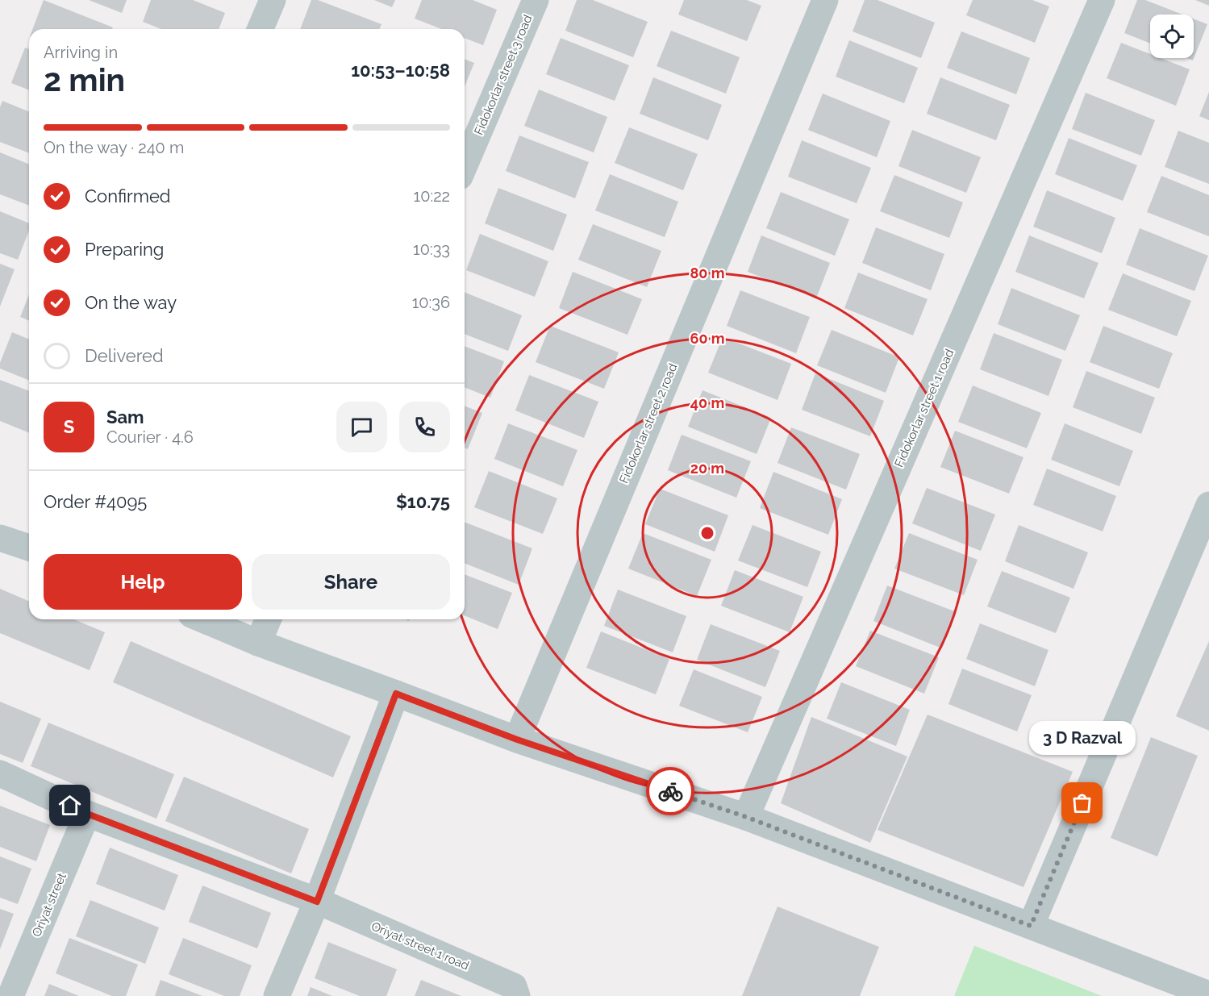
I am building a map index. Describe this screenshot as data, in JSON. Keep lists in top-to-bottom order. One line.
{"streets":{"street":["Fidokorlar street 3 road","Fidokorlar street 1 road","Fidokorlar street 2 road","Oriyat street","Oriyat street 1 road"]},"crossings":[["Oriyat street","Oriyat street 1 road"]],"places":["3 D Razval"],"page":{"heading":["2 min","Arriving in","10:53–10:58"],"panel":["Sam","Courier · 4.6","Order #4095","$10.75"],"bar":"On the way · 240 m","list":[["Confirmed","10:22"],["Preparing","10:33"],["On the way","10:36"],"Delivered"],"round":"S","buttons":["Help","Share"],"bubble":"3 D Razval"},"rings":["80 m","60 m","40 m","20 m"]}
